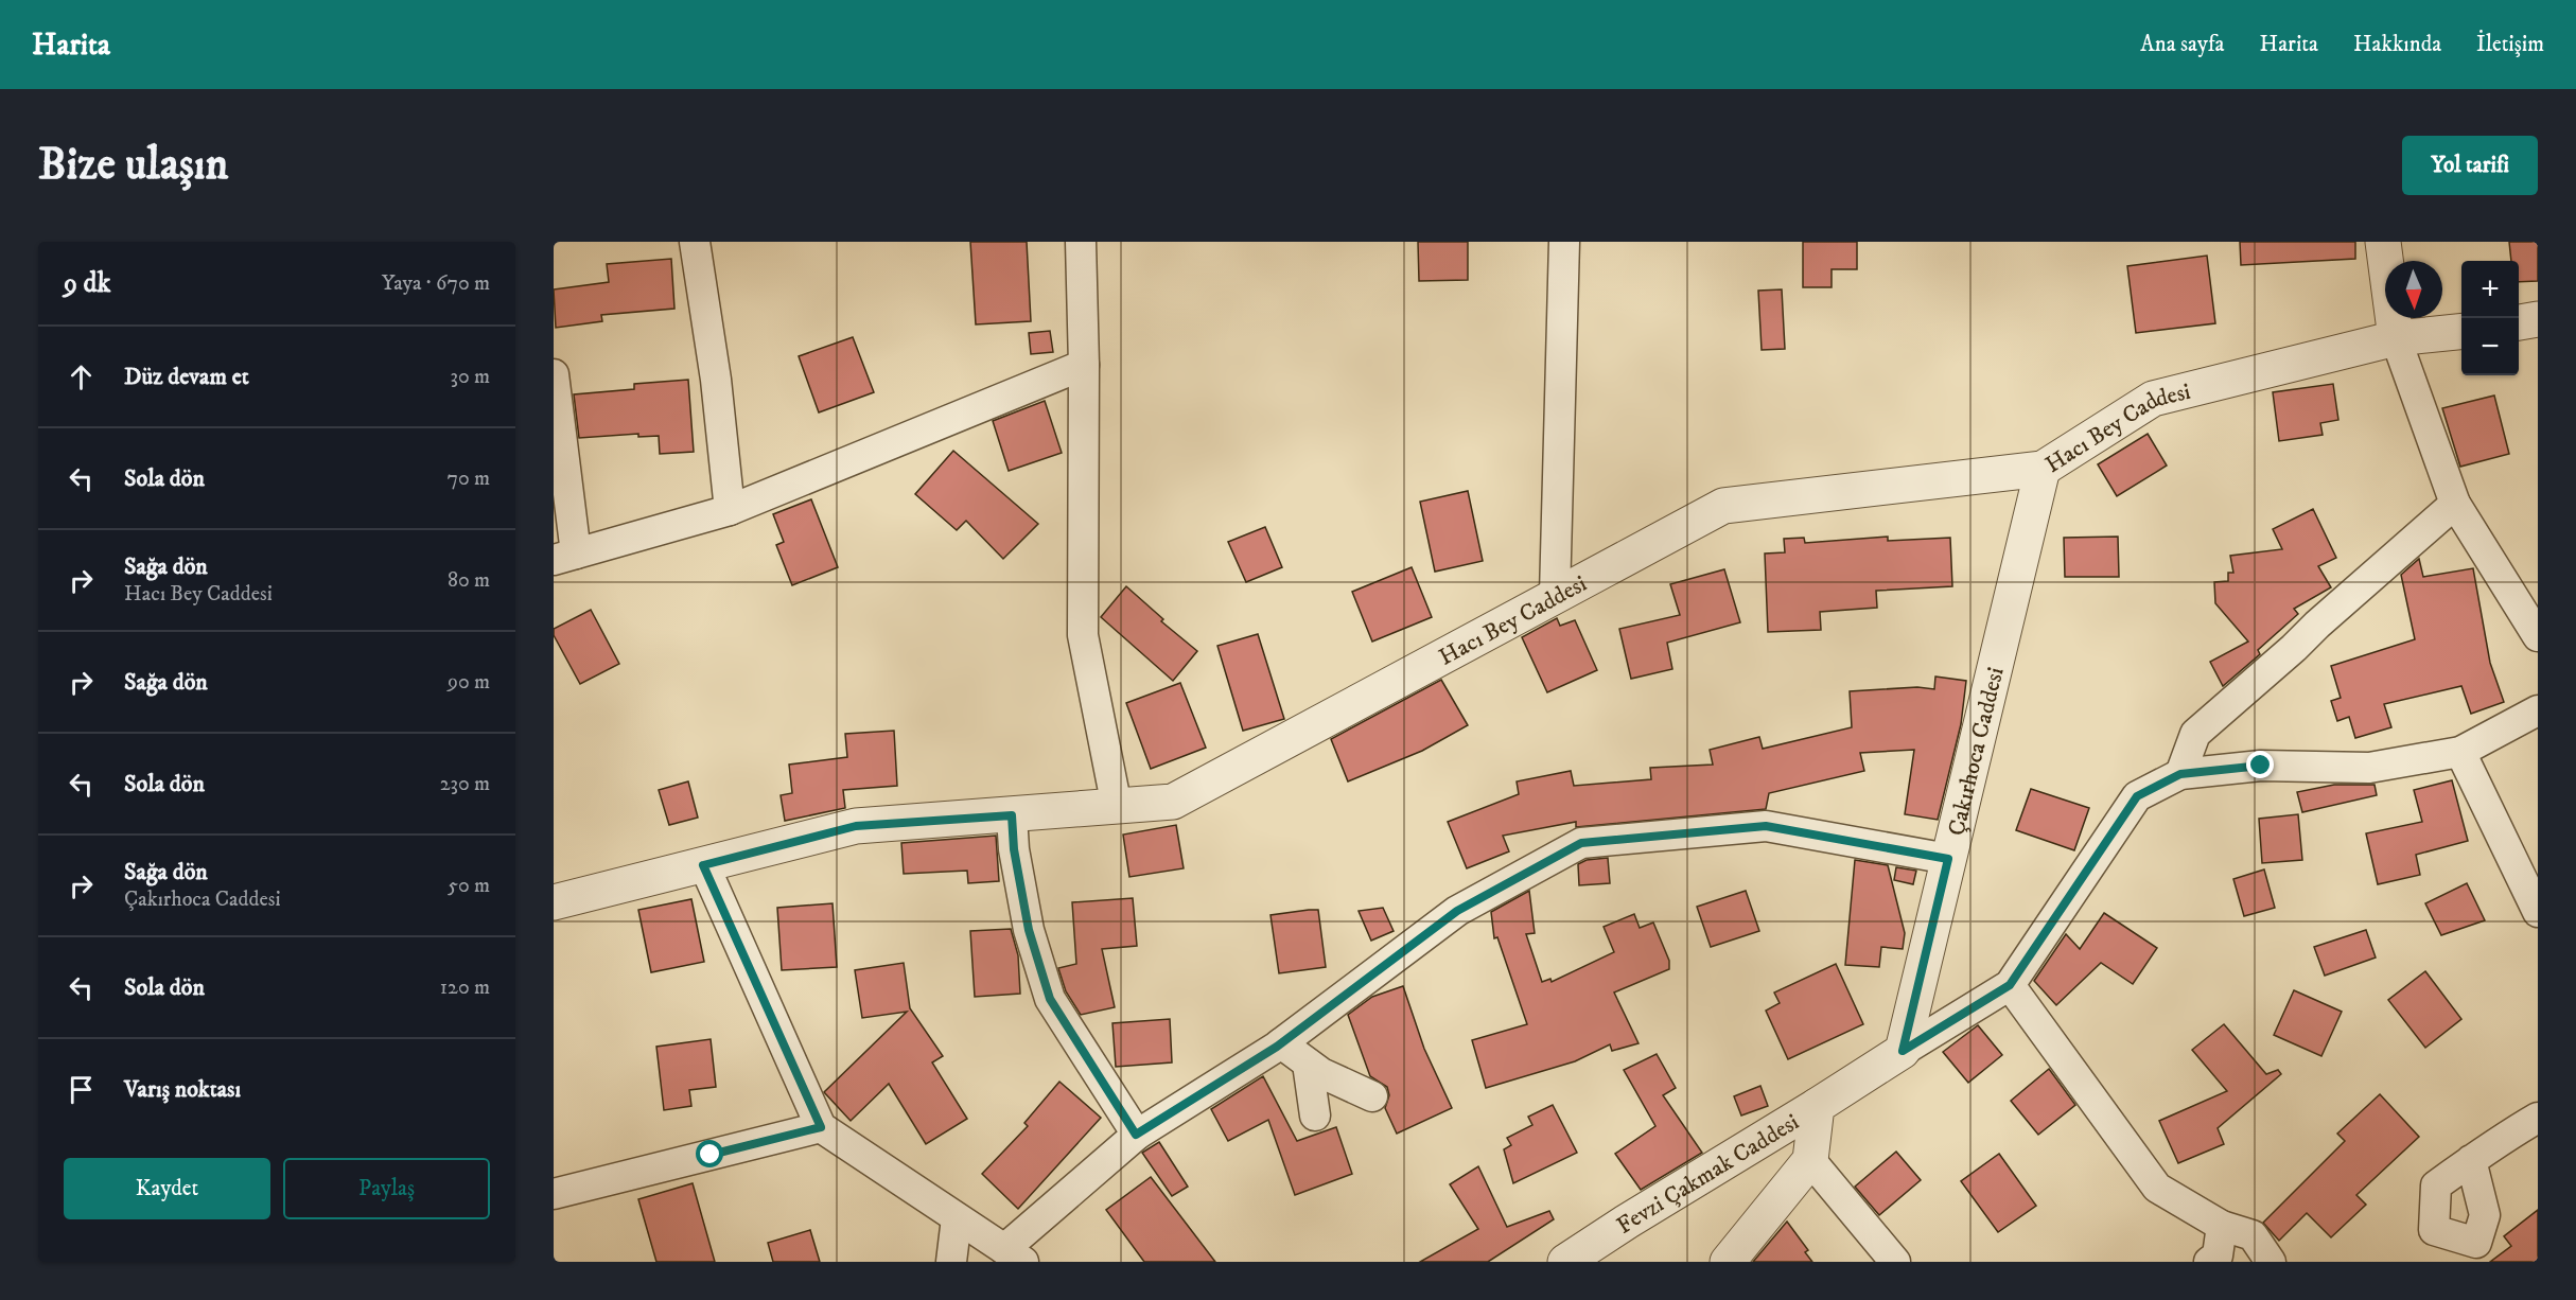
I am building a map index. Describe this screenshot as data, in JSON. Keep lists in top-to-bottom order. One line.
{"streets":{"street":["Hacı Bey Caddesi","Çakırhoca Caddesi","Fevzi Çakmak Caddesi"]},"crossings":[["Hacı Bey Caddesi","Çakırhoca Caddesi"]],"north":"bottom","page":{"header":"Harita","nav":["Ana sayfa","Harita","Hakkında","İletişim"],"buttons":["Yol tarifi",["Kaydet","Paylaş"]],"title":"Bize ulaşın","heading":["9 dk","Yaya · 670 m"],"map_buttons":["+","−"],"list":[["Düz devam et","30 m"],["Sola dön","70 m"],["Sağa dön","Hacı Bey Caddesi","80 m"],["Sağa dön","90 m"],["Sola dön","230 m"],["Sağa dön","Çakırhoca Caddesi","50 m"],["Sola dön","120 m"],"Varış noktası"]}}
